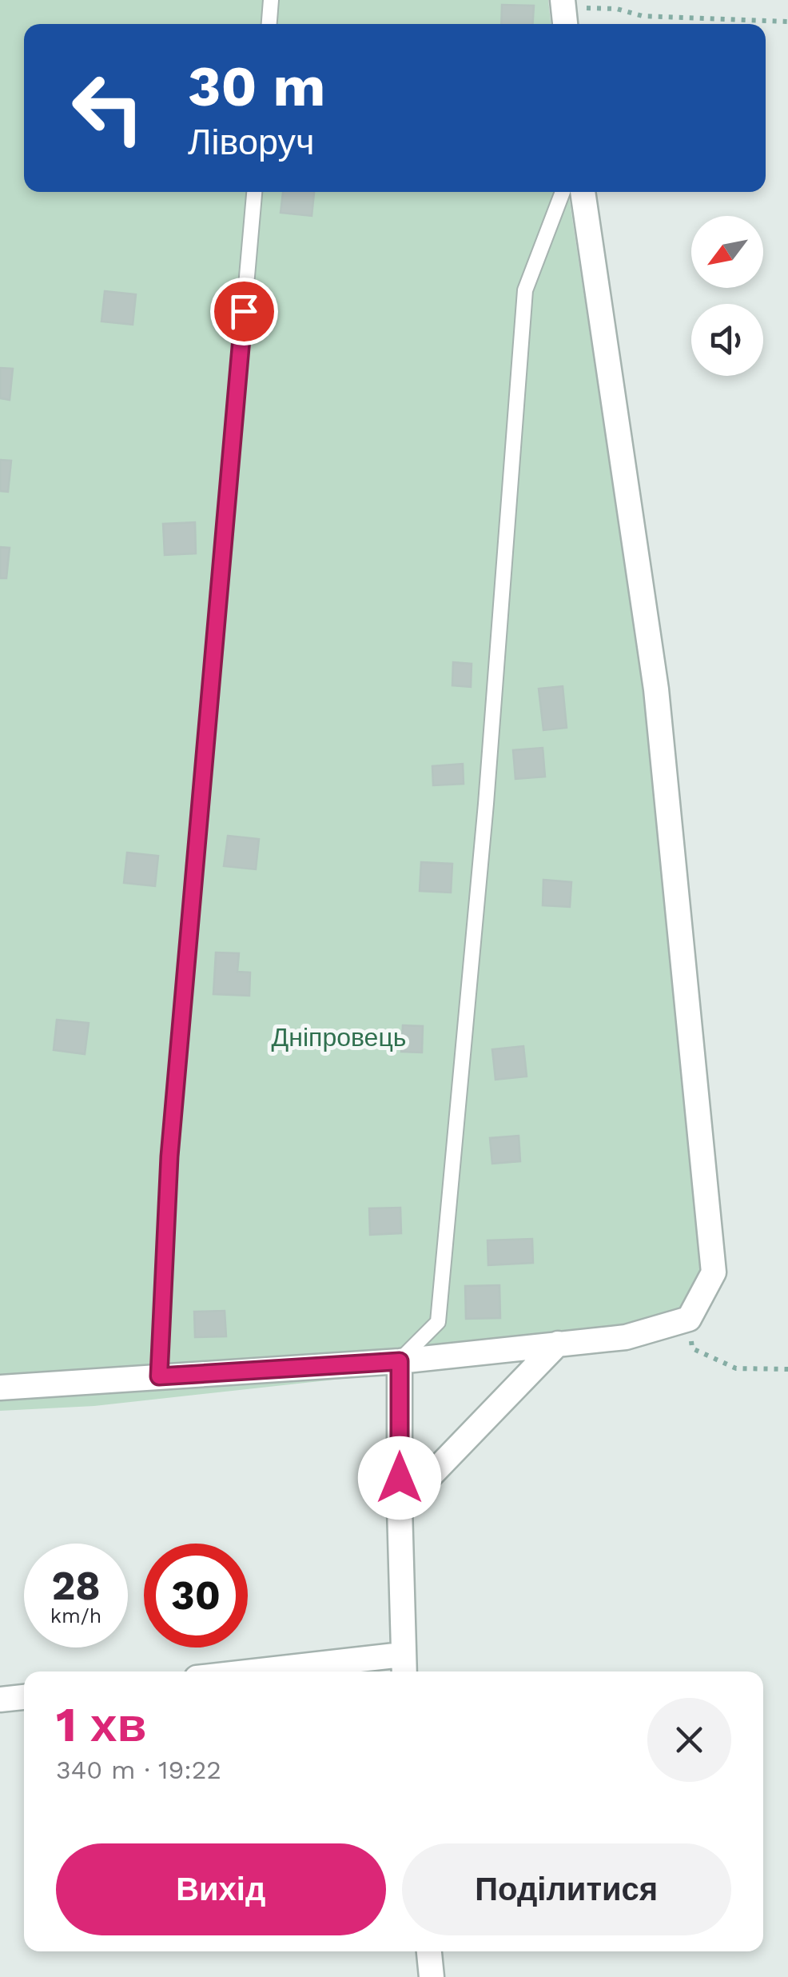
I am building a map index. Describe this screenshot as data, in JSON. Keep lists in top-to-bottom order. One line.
{"parks":["Дніпровець"],"north":"bottom left","page":{"turn":["30 m","Ліворуч"],"speed":"28 km/h","limit":"30","heading":["1 хв","340 m · 19:22"],"buttons":["Вихід","Поділитися"]}}
